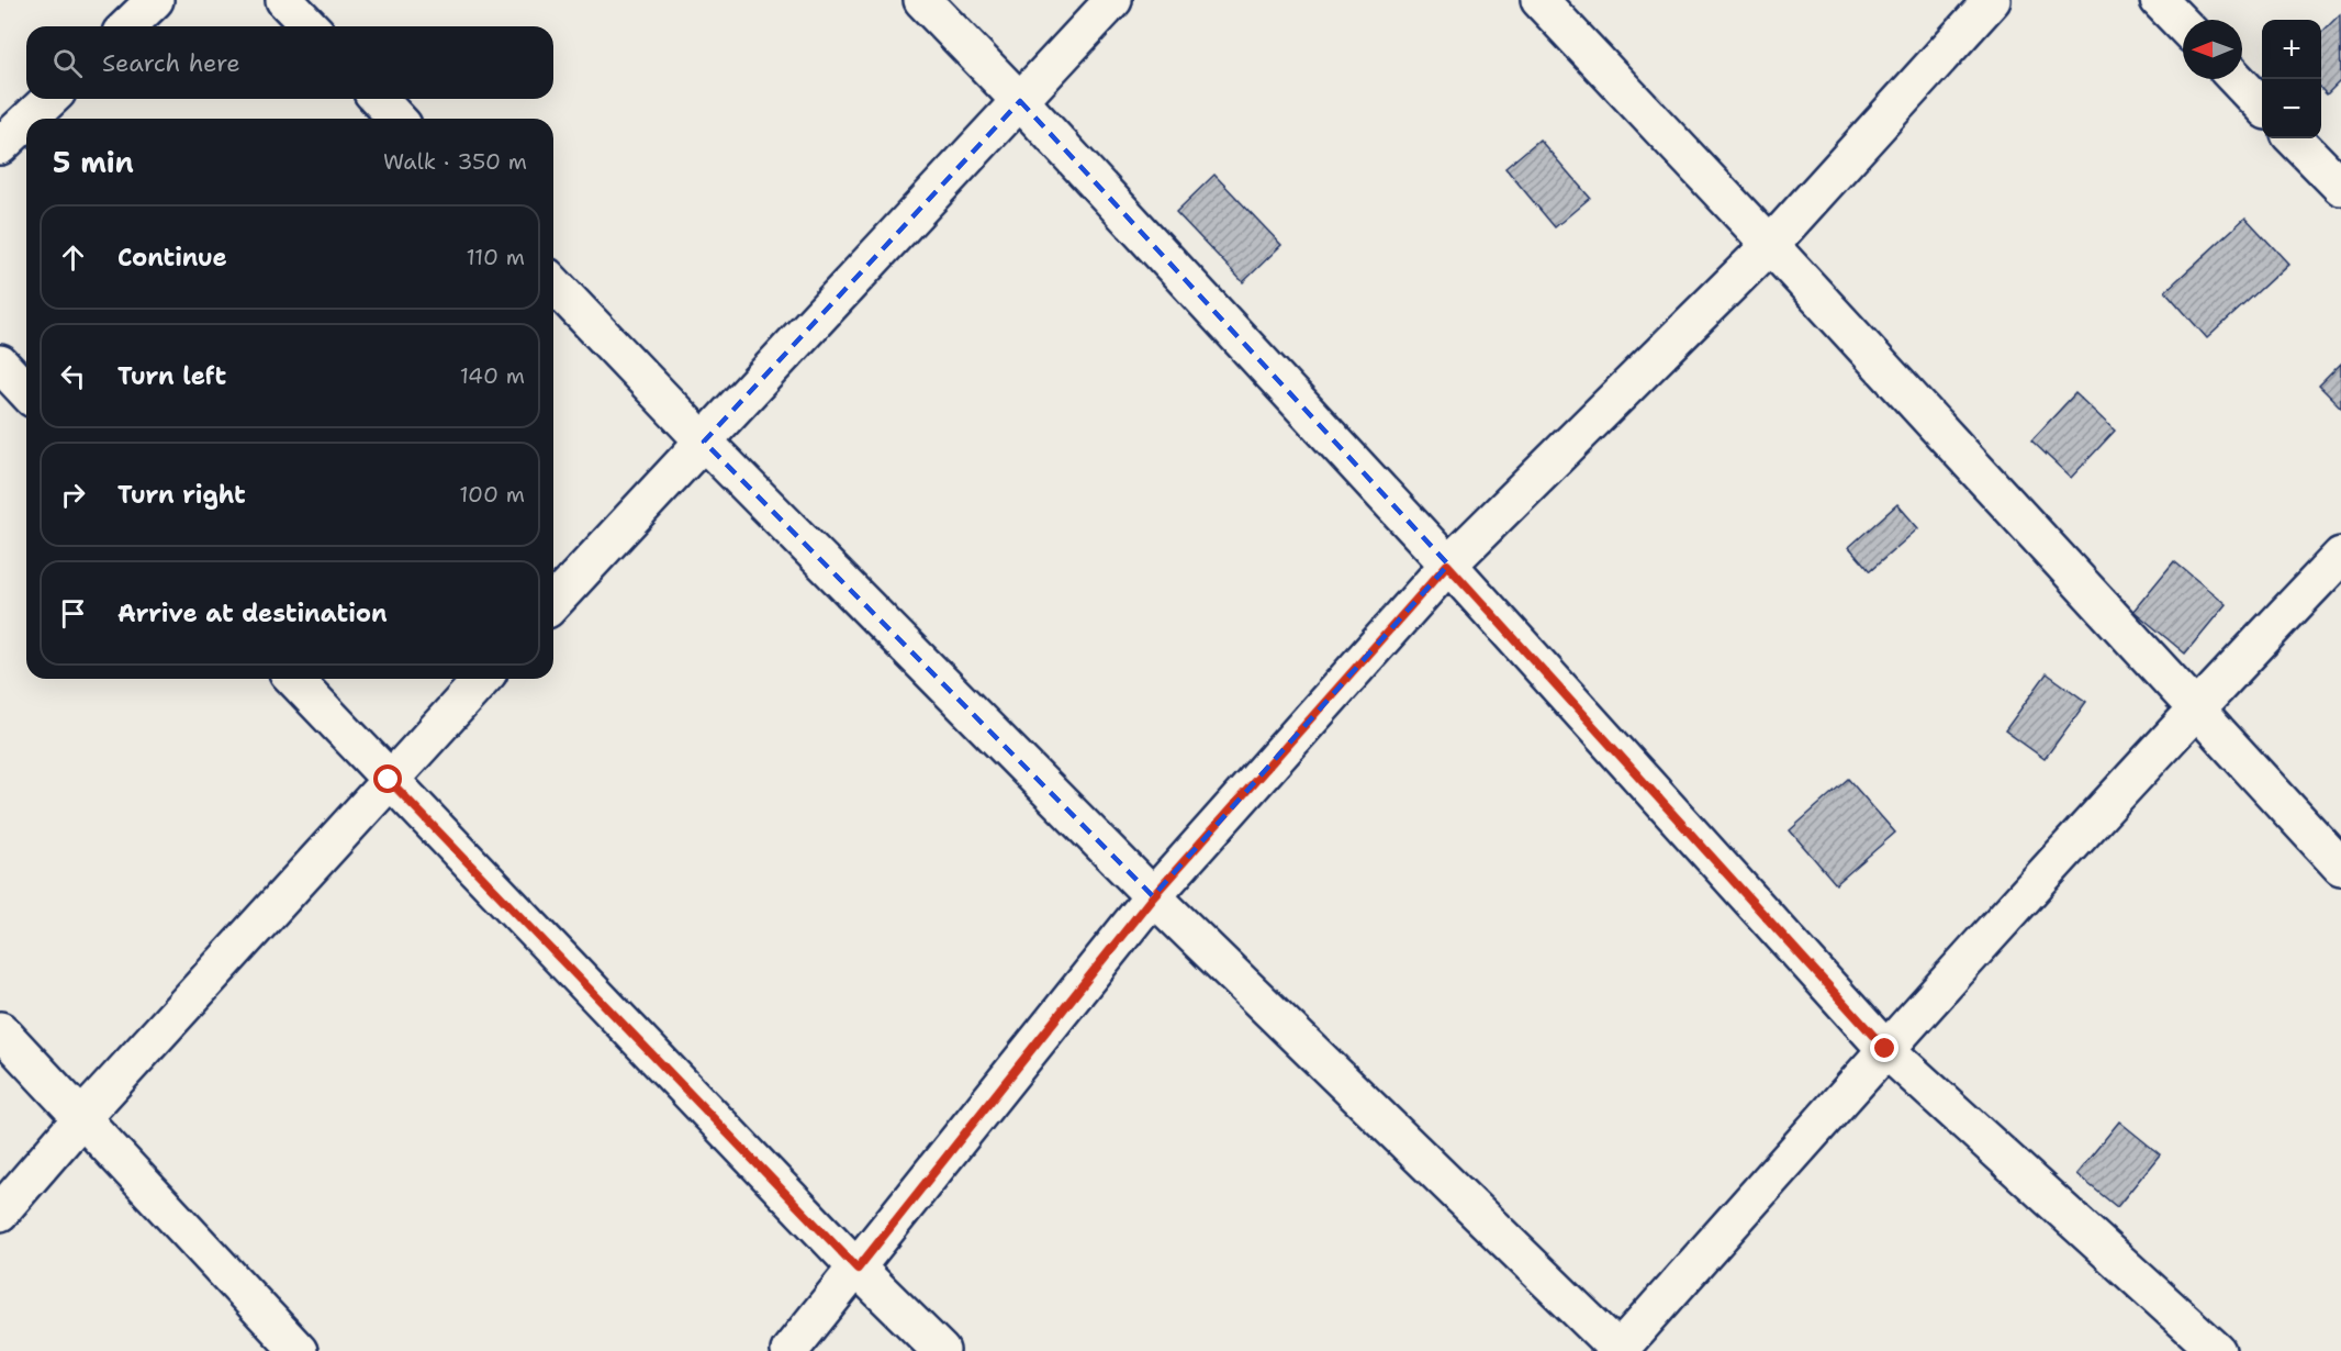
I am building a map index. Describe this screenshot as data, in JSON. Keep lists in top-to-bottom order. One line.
{"north":"left","page":{"map_buttons":["+","−"],"search":"Search here","heading":["5 min","Walk · 350 m"],"list":[["Continue","110 m"],["Turn left","140 m"],["Turn right","100 m"],"Arrive at destination"]}}
